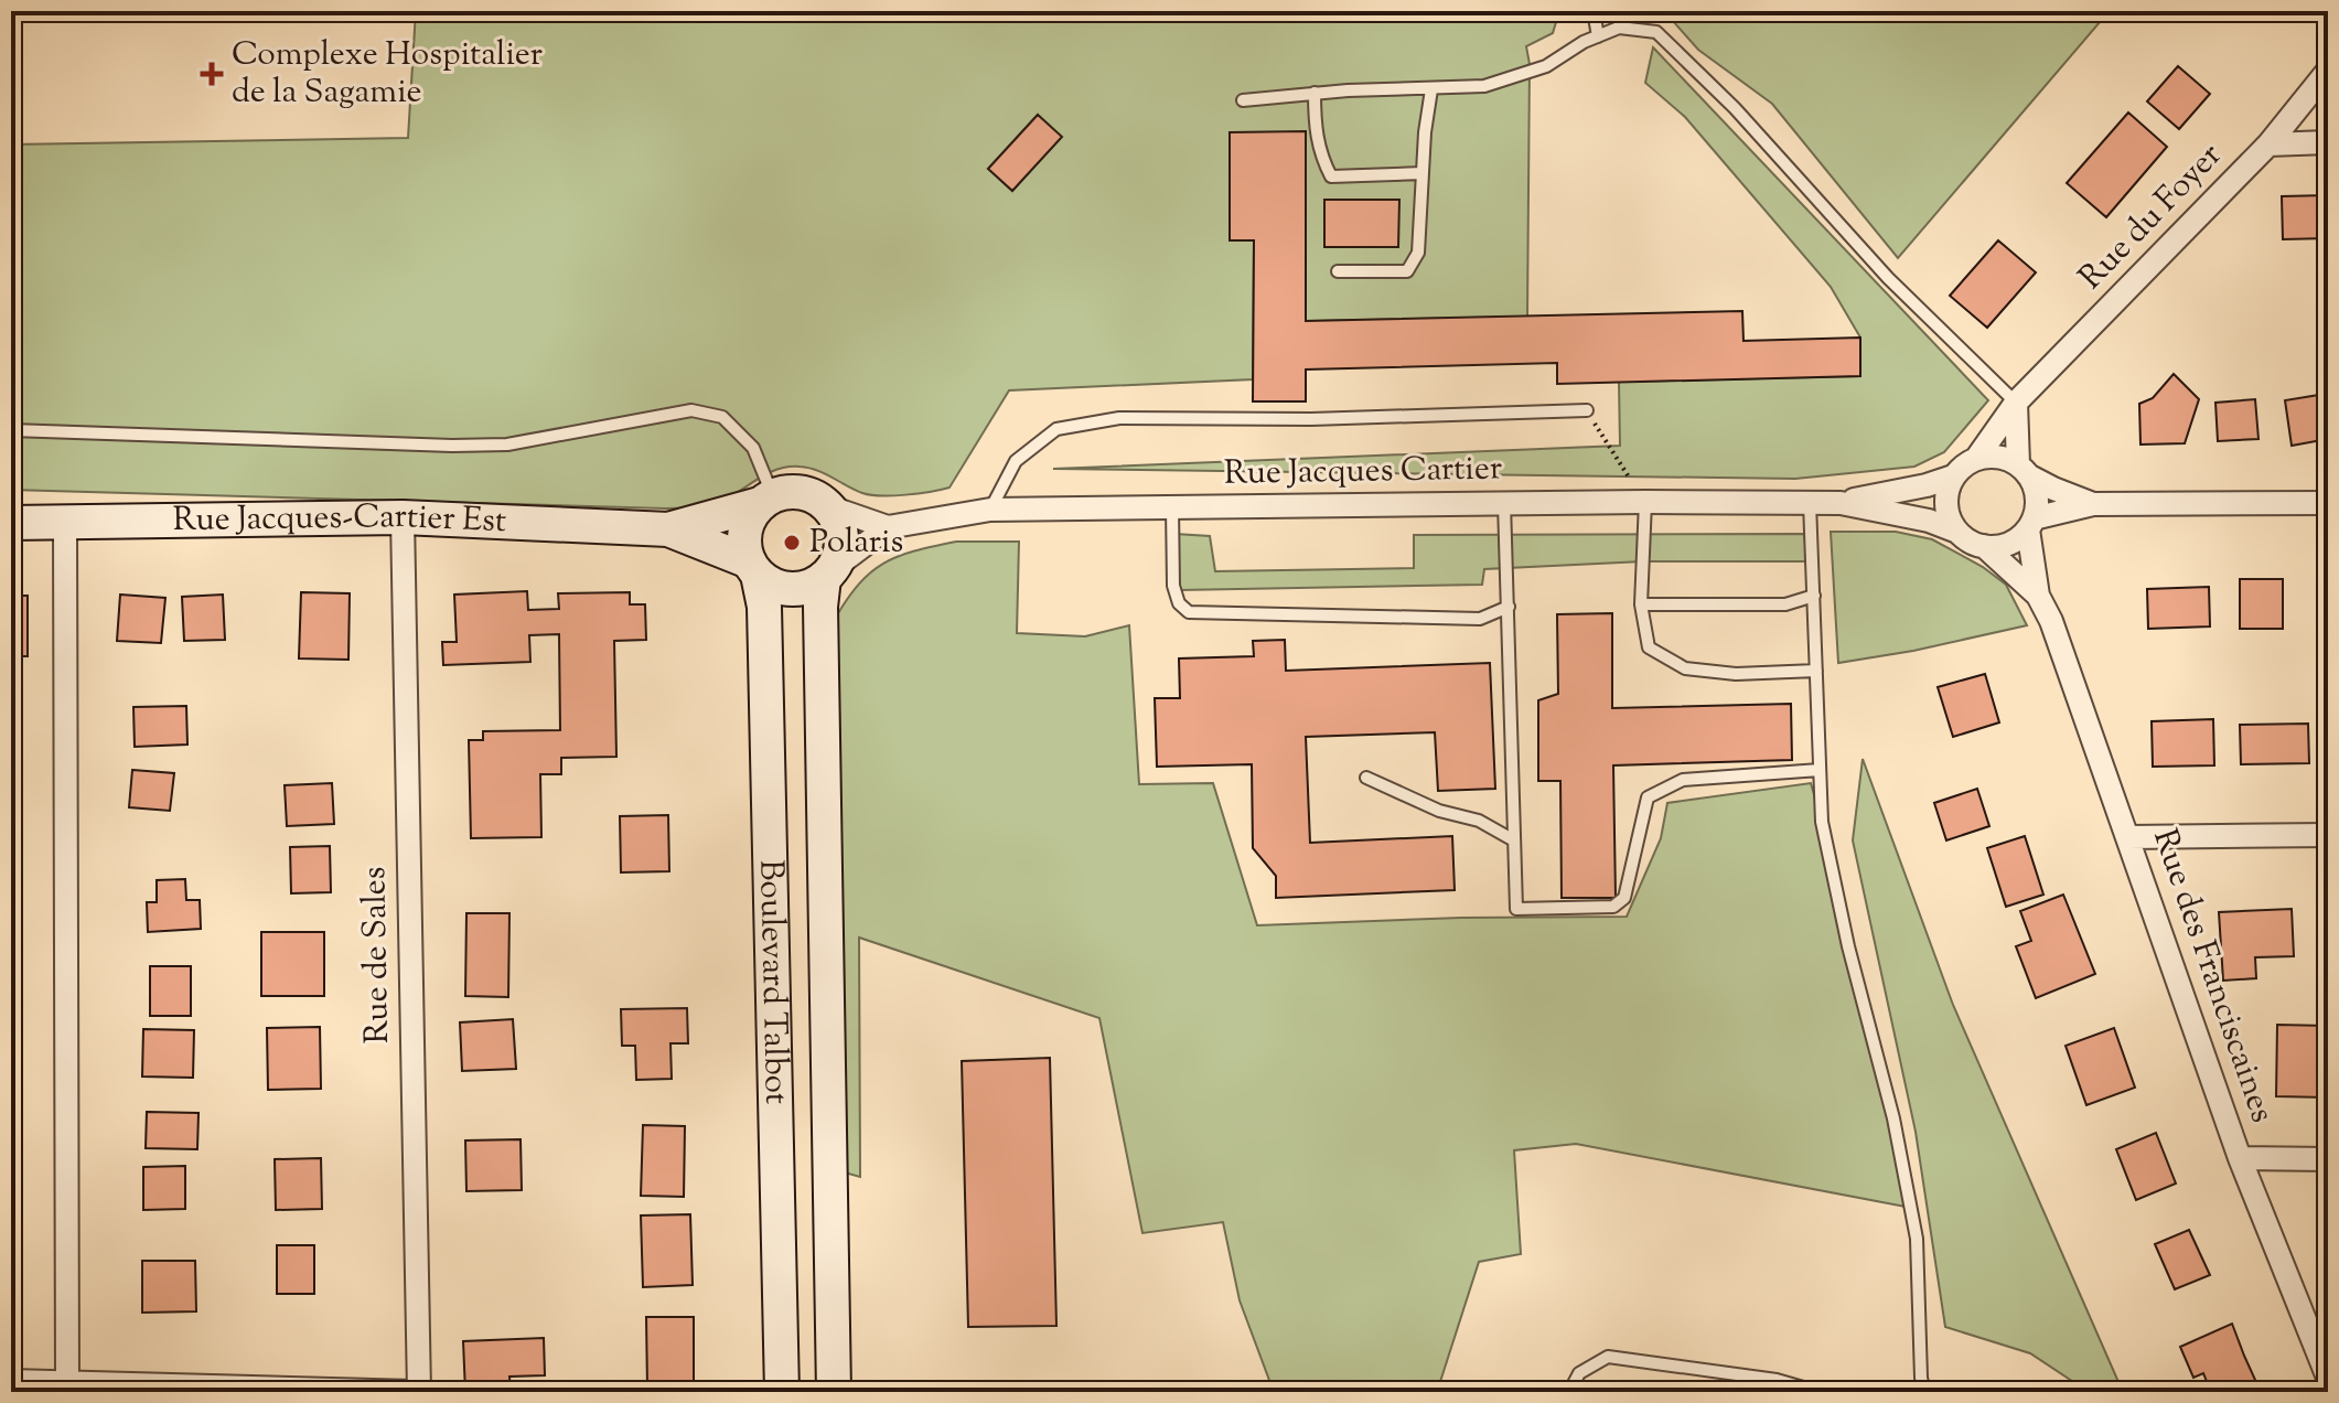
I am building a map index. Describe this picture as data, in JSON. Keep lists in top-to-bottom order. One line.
{"streets":{"main road":["Rue Jacques-Cartier Est","Boulevard Talbot"],"street":["Rue du Foyer","Rue Jacques Cartier","Rue de Sales","Rue des Franciscaines"]},"crossings":[["Rue du Foyer","Rue Jacques Cartier"],["Rue du Foyer","Rue des Franciscaines"],["Rue Jacques Cartier","Rue Jacques-Cartier Est"],["Rue Jacques Cartier","Rue des Franciscaines"],["Rue Jacques Cartier","Boulevard Talbot"],["Rue Jacques-Cartier Est","Rue de Sales"],["Rue Jacques-Cartier Est","Boulevard Talbot"]],"places":{"health":["Complexe Hospitalier de la Sagamie"],"other":["Polaris"]}}
